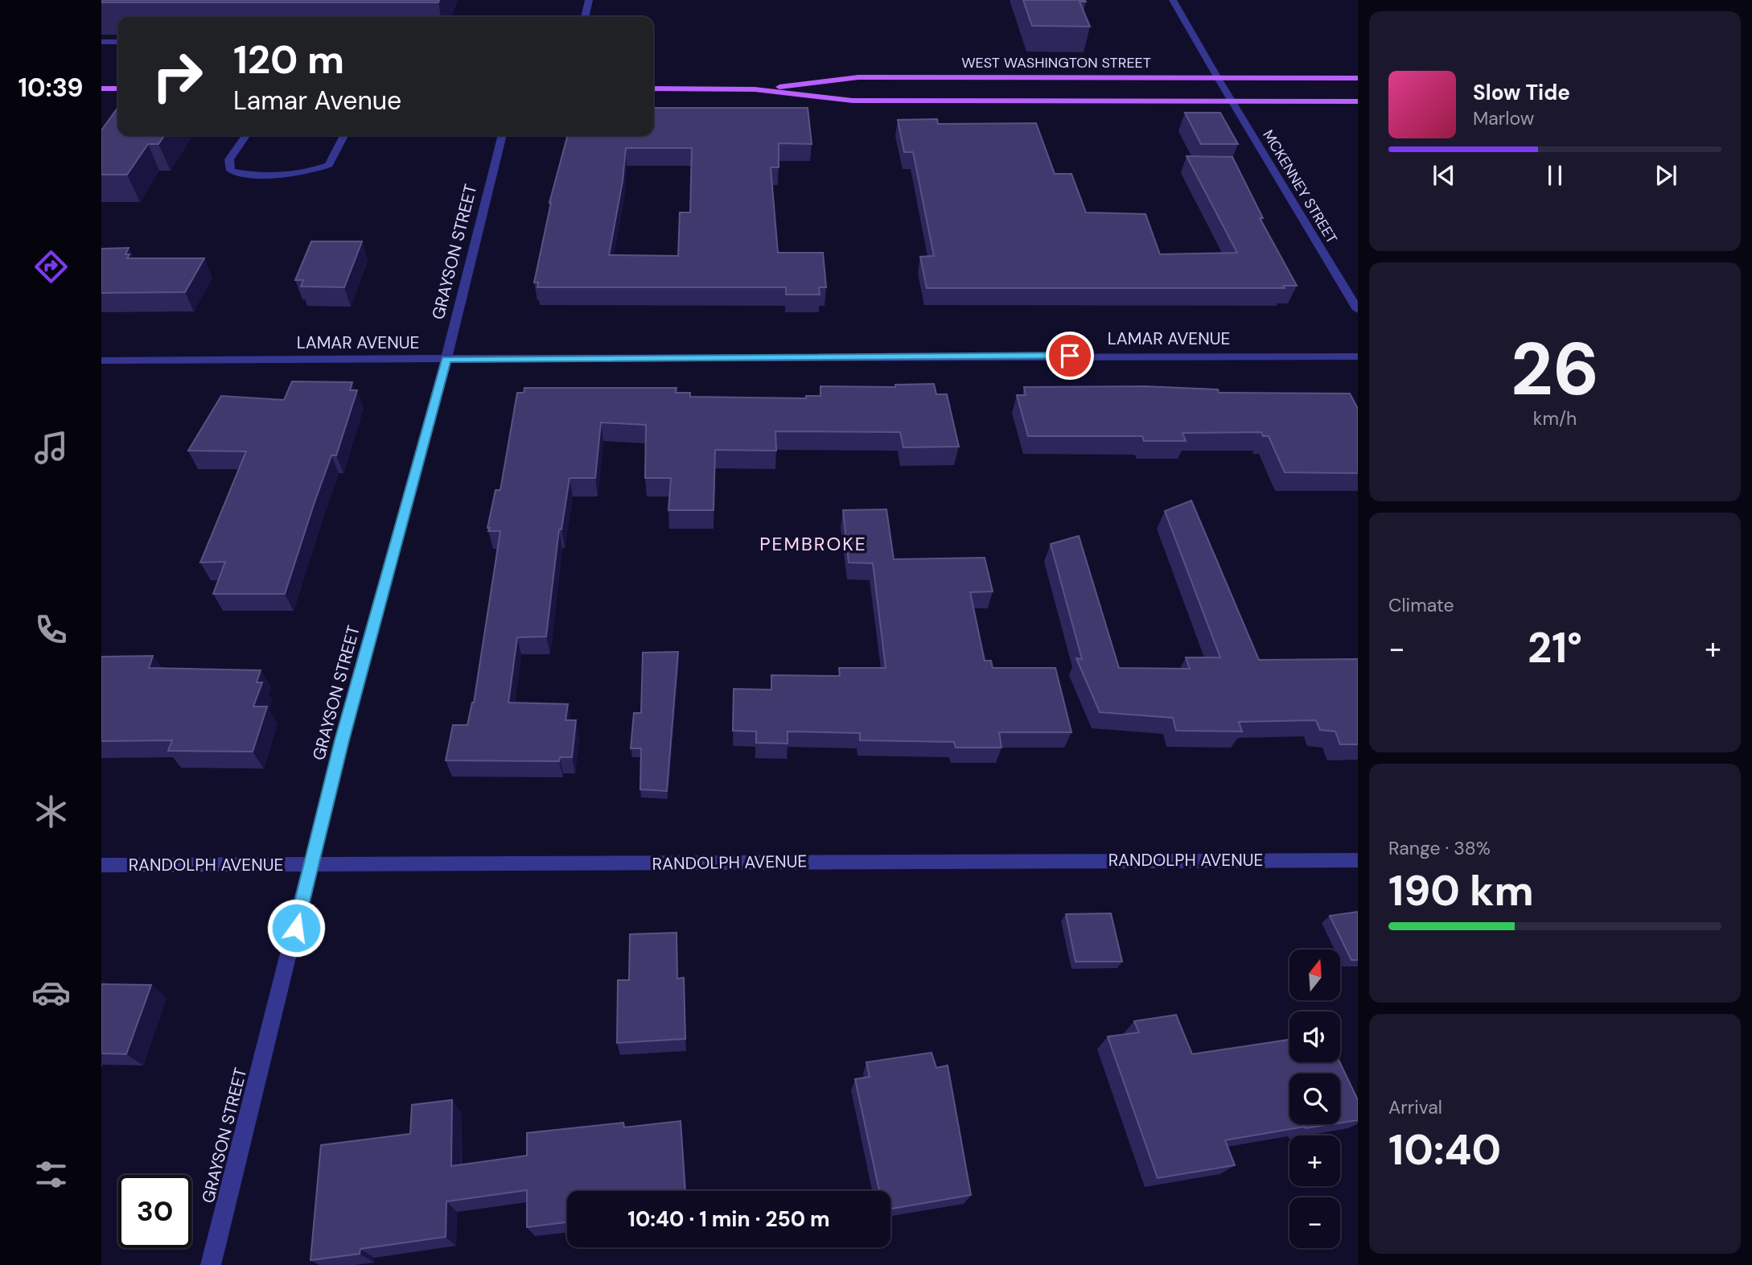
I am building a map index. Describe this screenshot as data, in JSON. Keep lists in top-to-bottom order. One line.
{"streets":{"main road":["WEST WASHINGTON STREET"],"street":["MCKENNEY STREET","GRAYSON STREET","LAMAR AVENUE","RANDOLPH AVENUE"]},"crossings":[["WEST WASHINGTON STREET","MCKENNEY STREET"],["GRAYSON STREET","LAMAR AVENUE"],["GRAYSON STREET","RANDOLPH AVENUE"]],"districts":["PEMBROKE"],"north":"top","page":{"tabs":"10:39","turn":["120 m","Lamar Avenue"],"song":["Slow Tide","Marlow"],"tile":[["26","km/h"],"Climate",["Range · 38%","190 km"],["Arrival","10:40"]],"heat":["−","21°","+"],"map_buttons":["+","−"],"limit":"30","trip":"10:40 · 1 min · 250 m"}}
